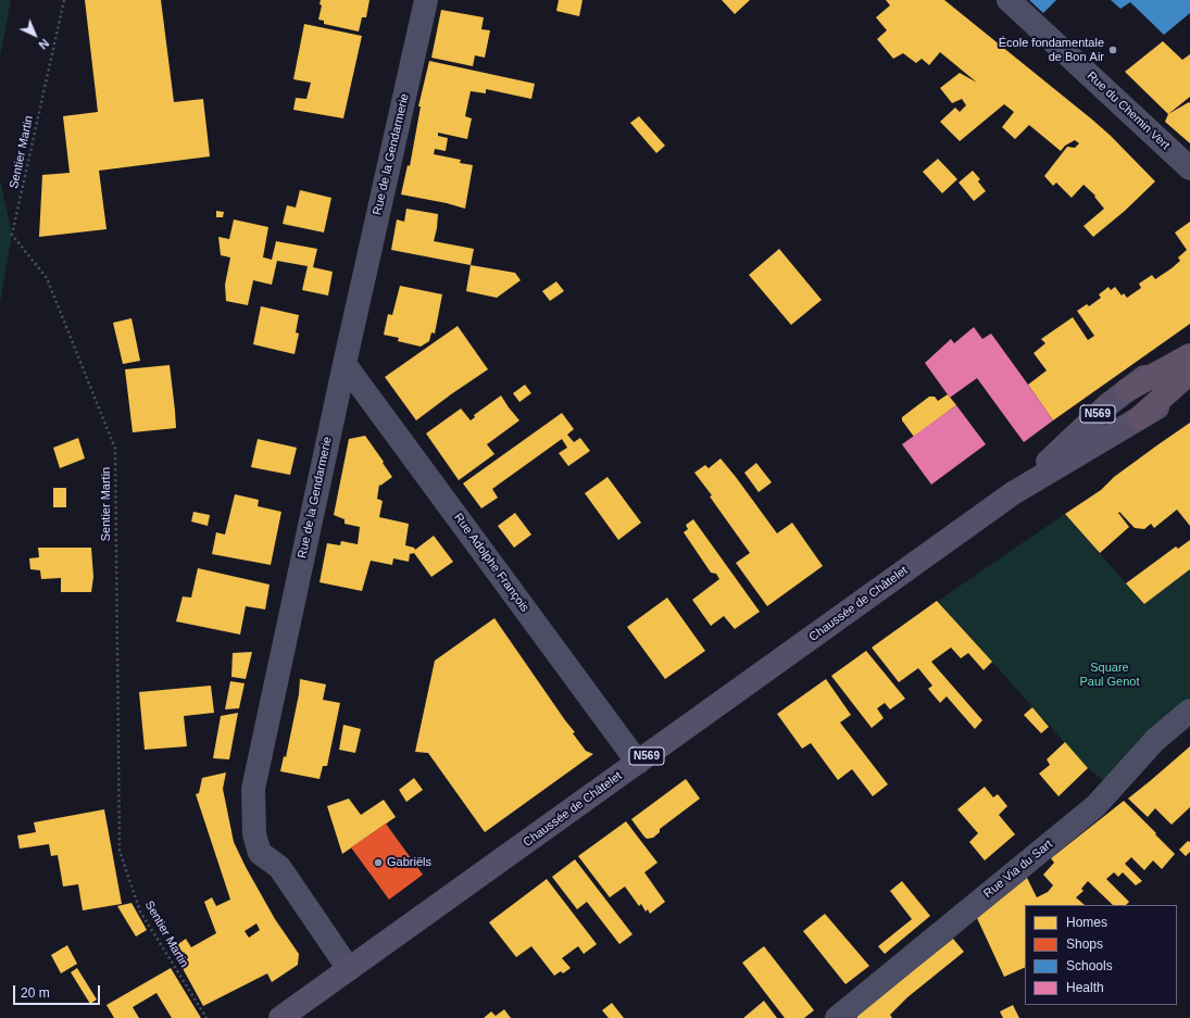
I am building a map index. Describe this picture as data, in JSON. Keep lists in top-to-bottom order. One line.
{"streets":{"highway":["Chaussée de Châtelet"],"main road":["N569"],"street":["Rue du Chemin Vert","Rue de la Gendarmerie","Rue Adolphe François","Rue Via du Sart"],"path":["Sentier Martin"]},"crossings":[["Rue de la Gendarmerie","Rue Adolphe François"],["Rue de la Gendarmerie","Chaussée de Châtelet"],["Rue Adolphe François","Chaussée de Châtelet"]],"parks":["Square Paul Genot"],"places":["École fondamentale de Bon Air","Gabriëls"],"legend":["Homes","Shops","Schools","Health"],"scale_bar":"20 m","north":"bottom right"}
